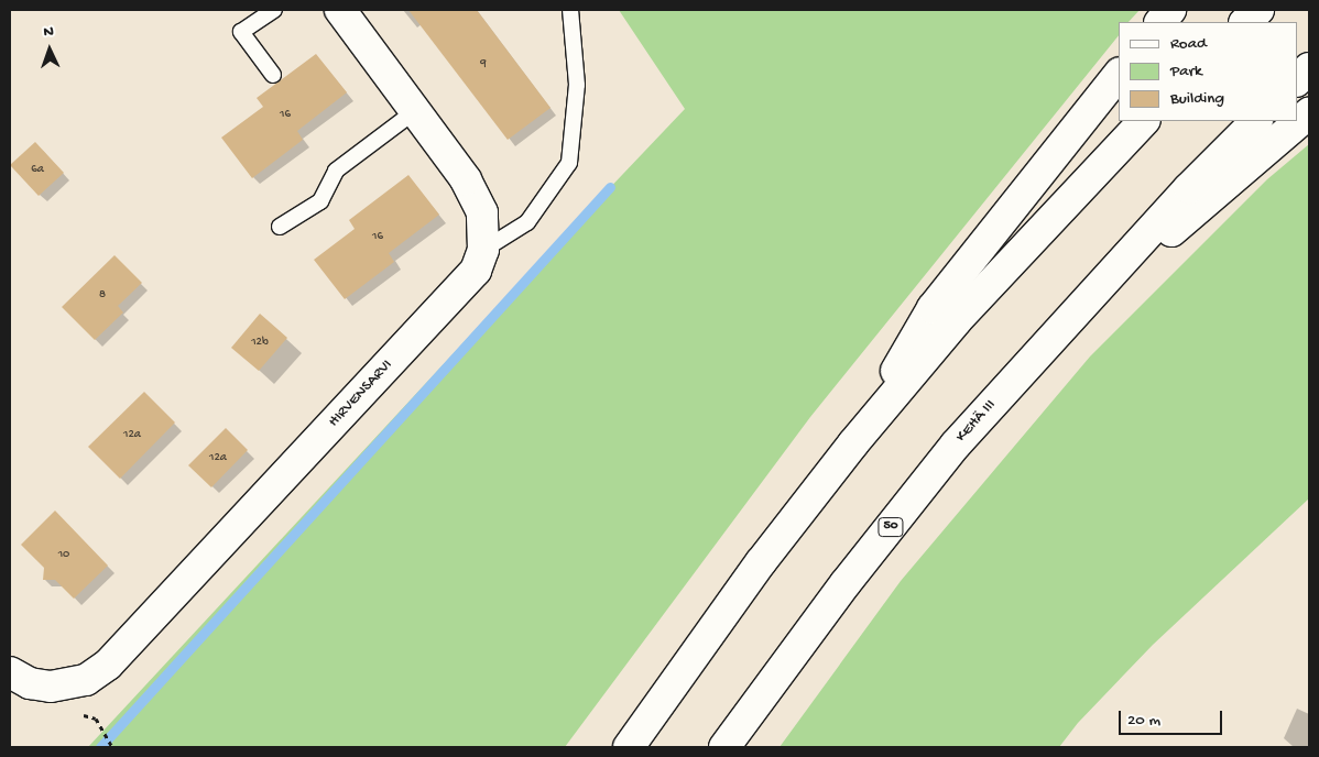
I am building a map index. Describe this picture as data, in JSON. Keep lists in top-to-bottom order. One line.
{"streets":{"main road":["HIRVENSARVI","KEHÄ III","50"]},"house_numbers":["9","16","6a","16","8","12b","12a","12a","10"],"legend":["Road","Park","Building"],"scale_bar":"20 m","north":"top"}
